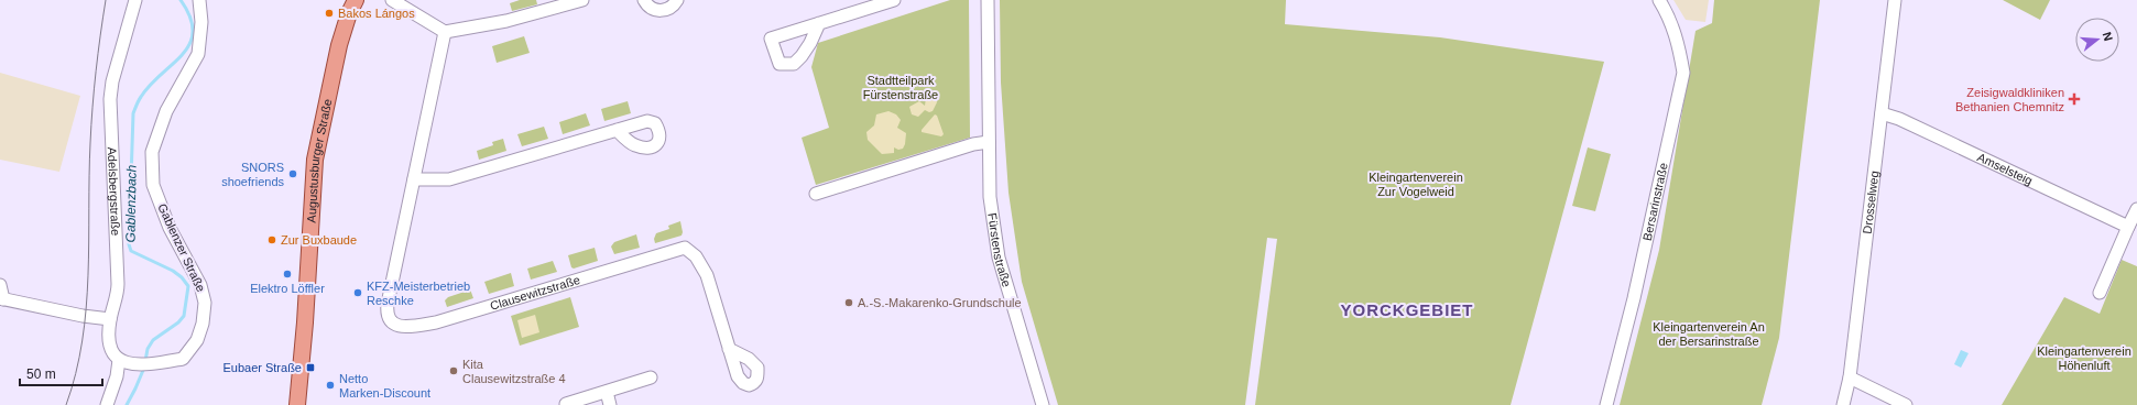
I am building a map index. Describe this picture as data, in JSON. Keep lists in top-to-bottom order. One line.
{"streets":{"main road":["Augustusburger Straße"],"street":["Amselsteig","Adelsbergstraße","Bersarinstraße","Drosselweg","Gablenzer Straße","Fürstenstraße","Clausewitzstraße"]},"crossings":[["Amselsteig","Drosselweg"],["Adelsbergstraße","Gablenzer Straße"]],"districts":["YORCKGEBIET"],"water":["Gablenzbach"],"parks":["Stadtteilpark Fürstenstraße","Kleingartenverein Zur Vogelweid","Kleingartenverein An der Bersarinstraße","Kleingartenverein Höhenluft"],"places":{"other":["Bakos Lángos","SNORS shoefriends","Zur Buxbaude","Elektro Löffler","KFZ-Meisterbetrieb Reschke","A.-S.-Makarenko-Grundschule","Kita Clausewitzstraße 4","Netto Marken-Discount"],"health":["Zeisigwaldkliniken Bethanien Chemnitz"],"transit":["Eubaer Straße"]},"scale_bar":"50 m","north":"right"}
